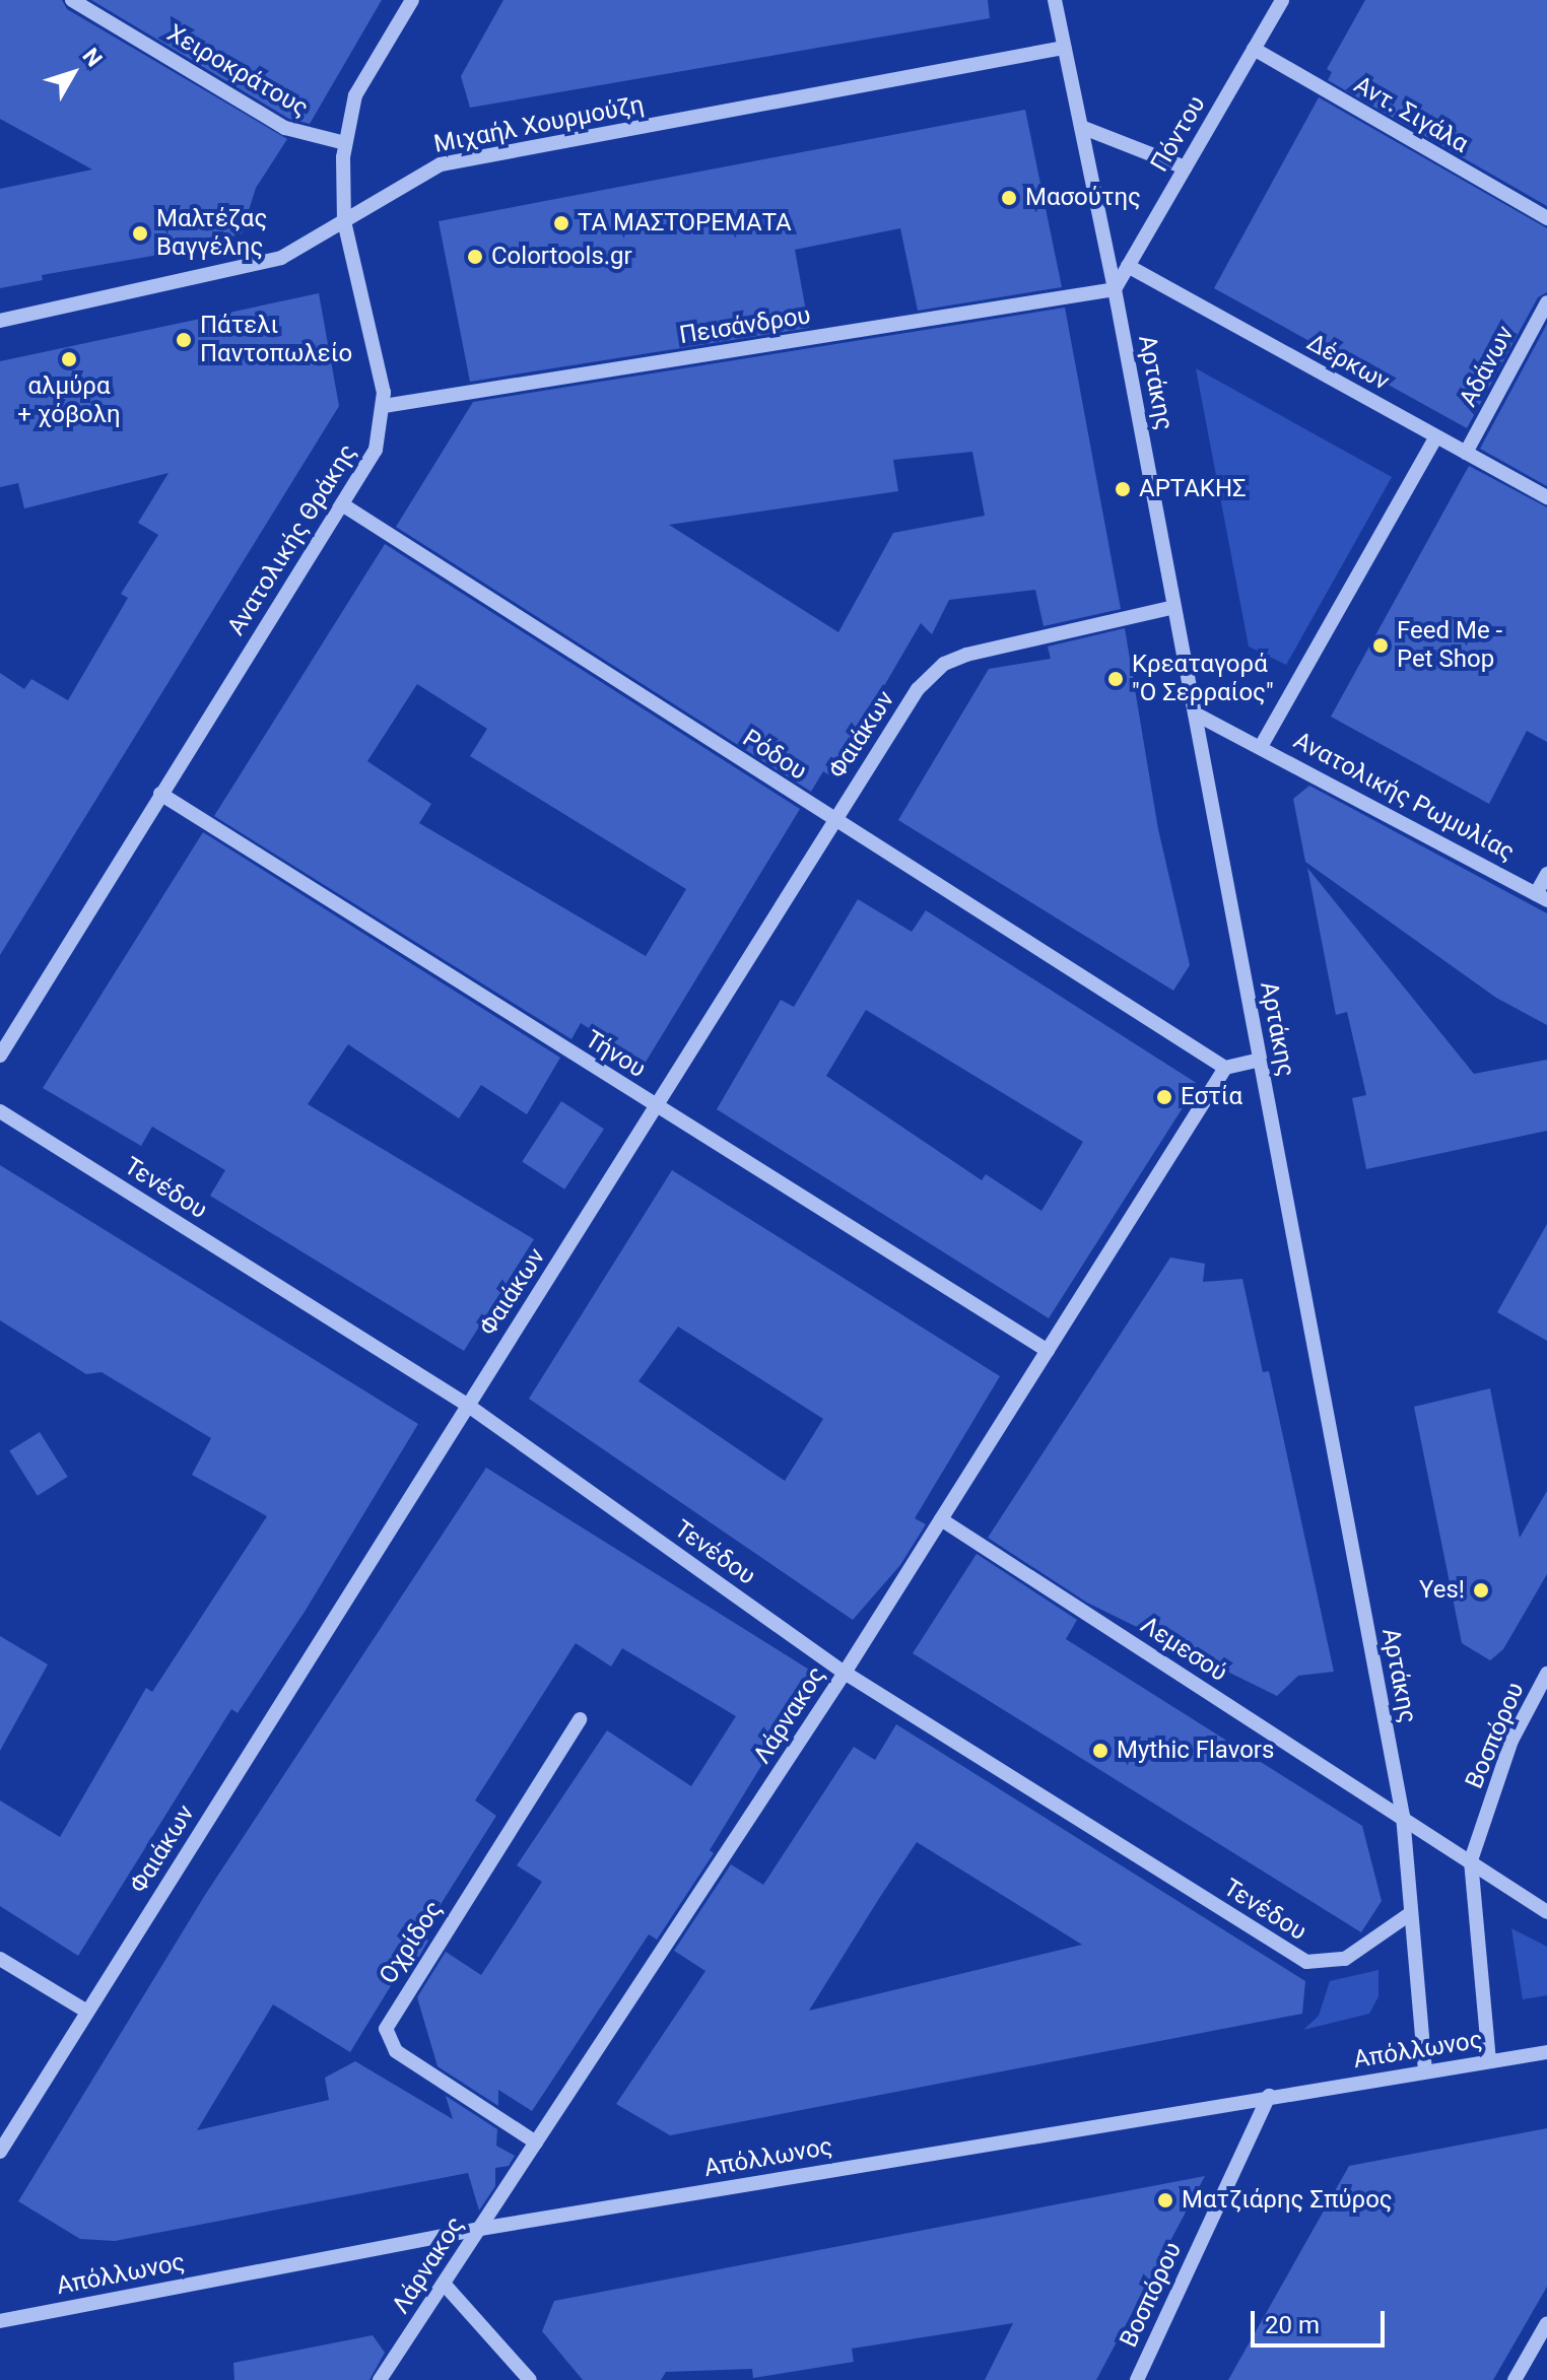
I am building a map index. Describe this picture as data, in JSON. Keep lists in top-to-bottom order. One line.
{"streets":{"street":["Χειροκράτους","Αντ. Σιγάλα","Μιχαήλ Χουρμούζη","Πόντου","Πεισάνδρου","Δέρκων","Αδάνων","Αρτάκης","Ανατολικής Θράκης","Φαιάκων","Ρόδου","Ανατολικής Ρωμυλίας","Τήνου","Τενέδου","Λεμεσού","Λάρνακος","Βοσπόρου","Οχρίδος","Απόλλωνος"]},"crossings":[["Χειροκράτους","Ανατολικής Θράκης"],["Αντ. Σιγάλα","Πόντου"],["Μιχαήλ Χουρμούζη","Αρτάκης"],["Μιχαήλ Χουρμούζη","Ανατολικής Θράκης"],["Πόντου","Πεισάνδρου"],["Πόντου","Δέρκων"],["Πόντου","Αρτάκης"],["Πεισάνδρου","Αρτάκης"],["Πεισάνδρου","Ανατολικής Θράκης"],["Δέρκων","Αδάνων"],["Αρτάκης","Φαιάκων"],["Αρτάκης","Ανατολικής Ρωμυλίας"],["Αρτάκης","Τενέδου"],["Αρτάκης","Λεμεσού"],["Αρτάκης","Απόλλωνος"],["Ανατολικής Θράκης","Ρόδου"],["Ανατολικής Θράκης","Τήνου"],["Φαιάκων","Ρόδου"],["Φαιάκων","Τήνου"],["Φαιάκων","Τενέδου"],["Ρόδου","Λάρνακος"],["Τήνου","Λάρνακος"],["Τενέδου","Λάρνακος"],["Λεμεσού","Λάρνακος"],["Λεμεσού","Βοσπόρου"],["Λάρνακος","Οχρίδος"],["Λάρνακος","Απόλλωνος"],["Βοσπόρου","Απόλλωνος"]],"places":["Μασούτης","ΤΑ ΜΑΣΤΟΡΕΜΑΤΑ","Μαλτέζας Βαγγέλης","Colortools.gr","Πάτελι Παντοπωλείο","αλμύρα + χόβολη","ΑΡΤΑΚΗΣ","Feed Me - Pet Shop","Κρεαταγορά \"Ο Σερραίος\"","Εστία","Yes!","Mythic Flavors","Ματζιάρης Σπύρος"],"scale_bar":"20 m","north":"top right"}
